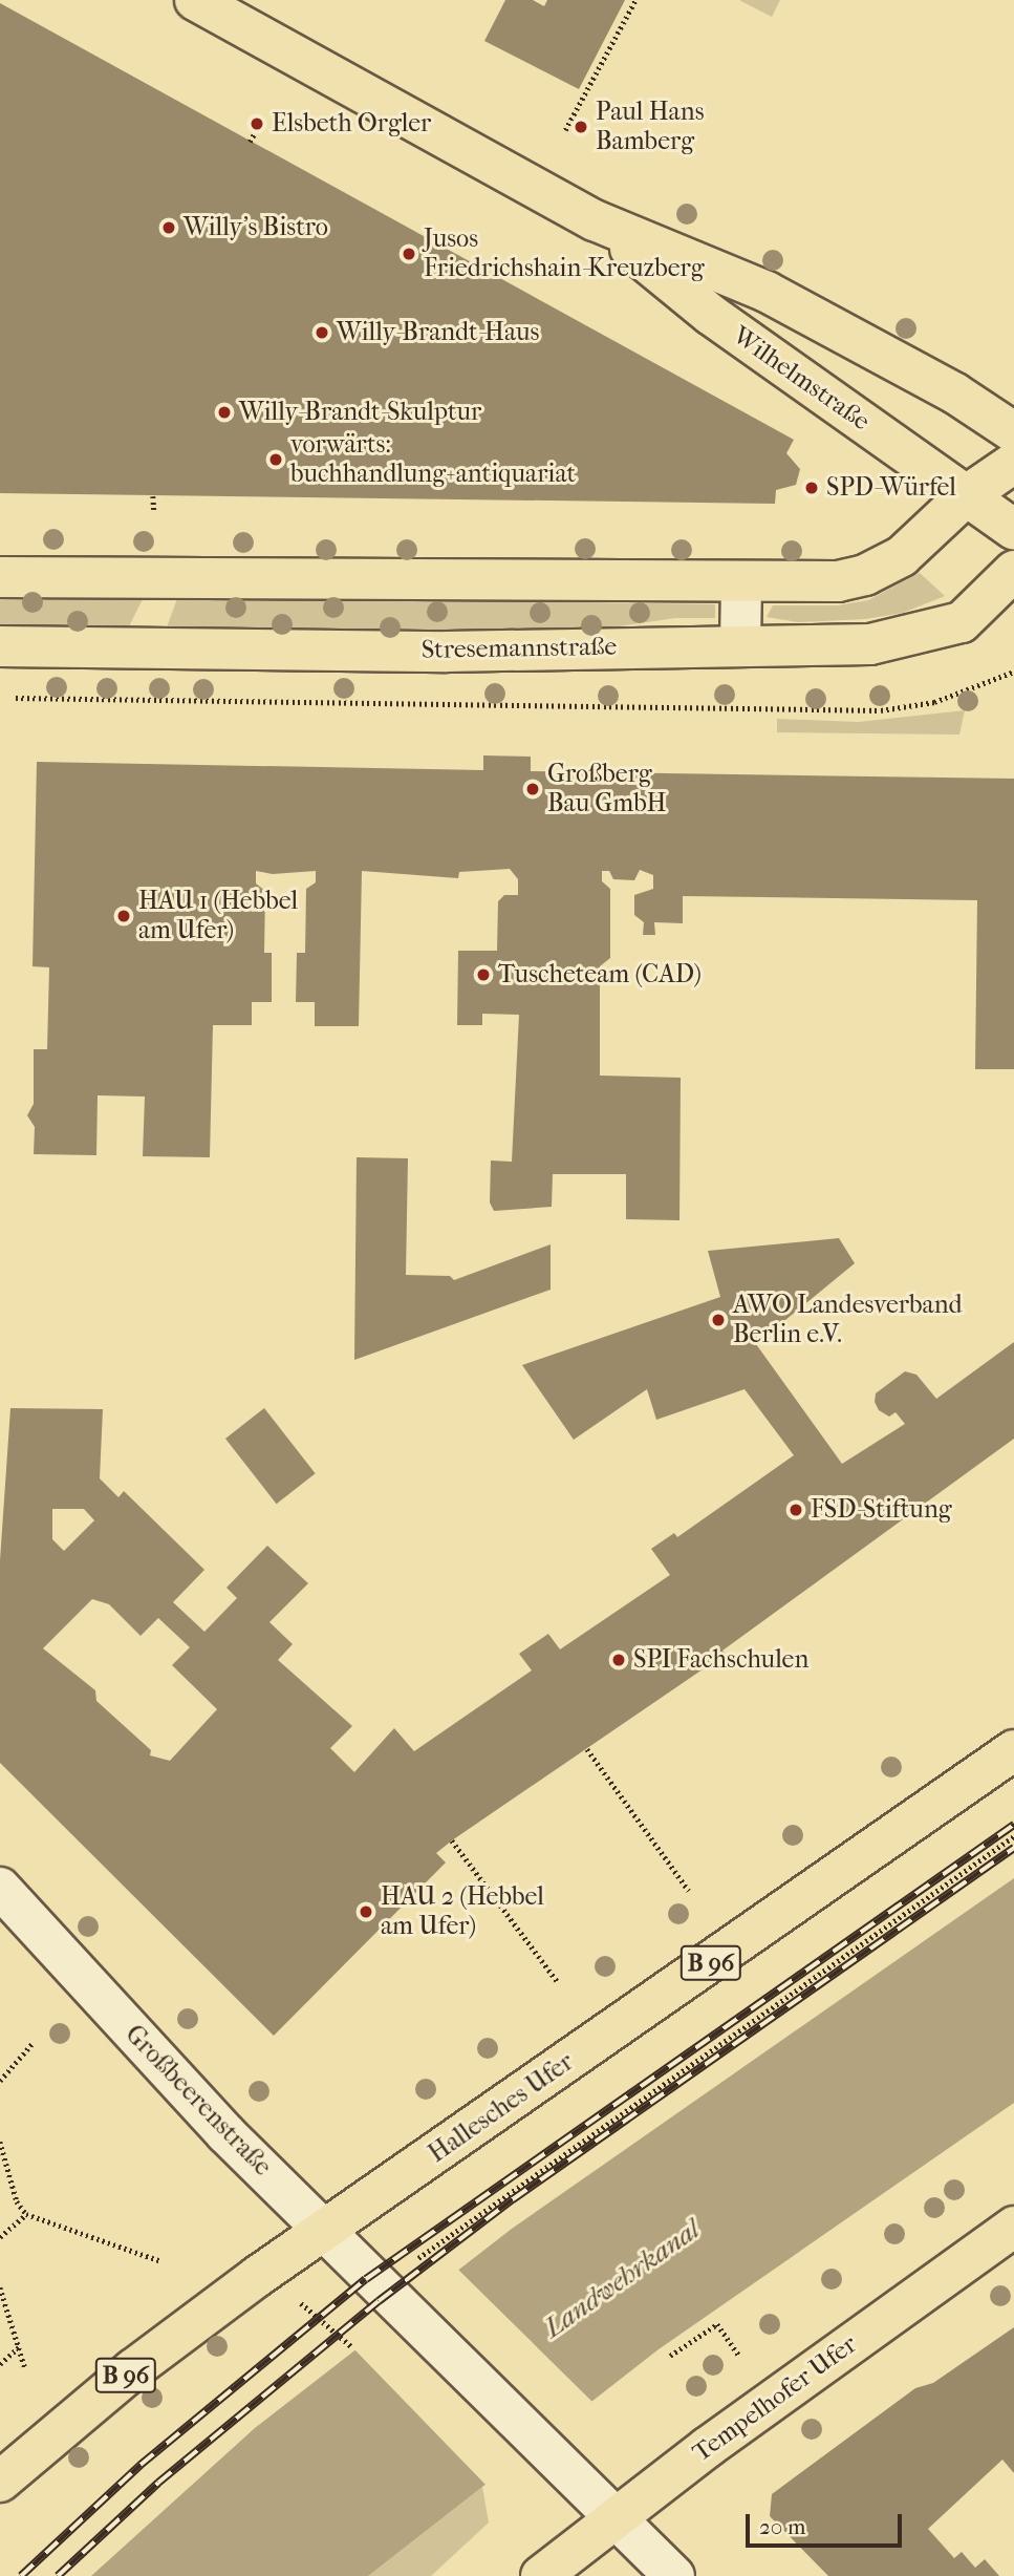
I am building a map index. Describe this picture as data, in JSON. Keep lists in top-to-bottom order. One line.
{"streets":{"main road":["Wilhelmstraße","Stresemannstraße","B 96","Hallesches Ufer","Tempelhofer Ufer"],"street":["Großbeerenstraße"]},"crossings":[["Großbeerenstraße","Hallesches Ufer"],["Großbeerenstraße","Tempelhofer Ufer"]],"water":["Landwehrkanal"],"places":["Elsbeth Orgler","Paul Hans Bamberg","Willy's Bistro","Jusos Friedrichshain-Kreuzberg","Willy-Brandt-Haus","Willy-Brandt-Skulptur","vorwärts: buchhandlung+antiquariat","SPD-Würfel","Großberg Bau GmbH","HAU 1 (Hebbel am Ufer)","Tuscheteam (CAD)","AWO Landesverband Berlin e.V.","FSD-Stiftung","SPI Fachschulen","HAU 2 (Hebbel am Ufer)"],"scale_bar":"20 m"}
